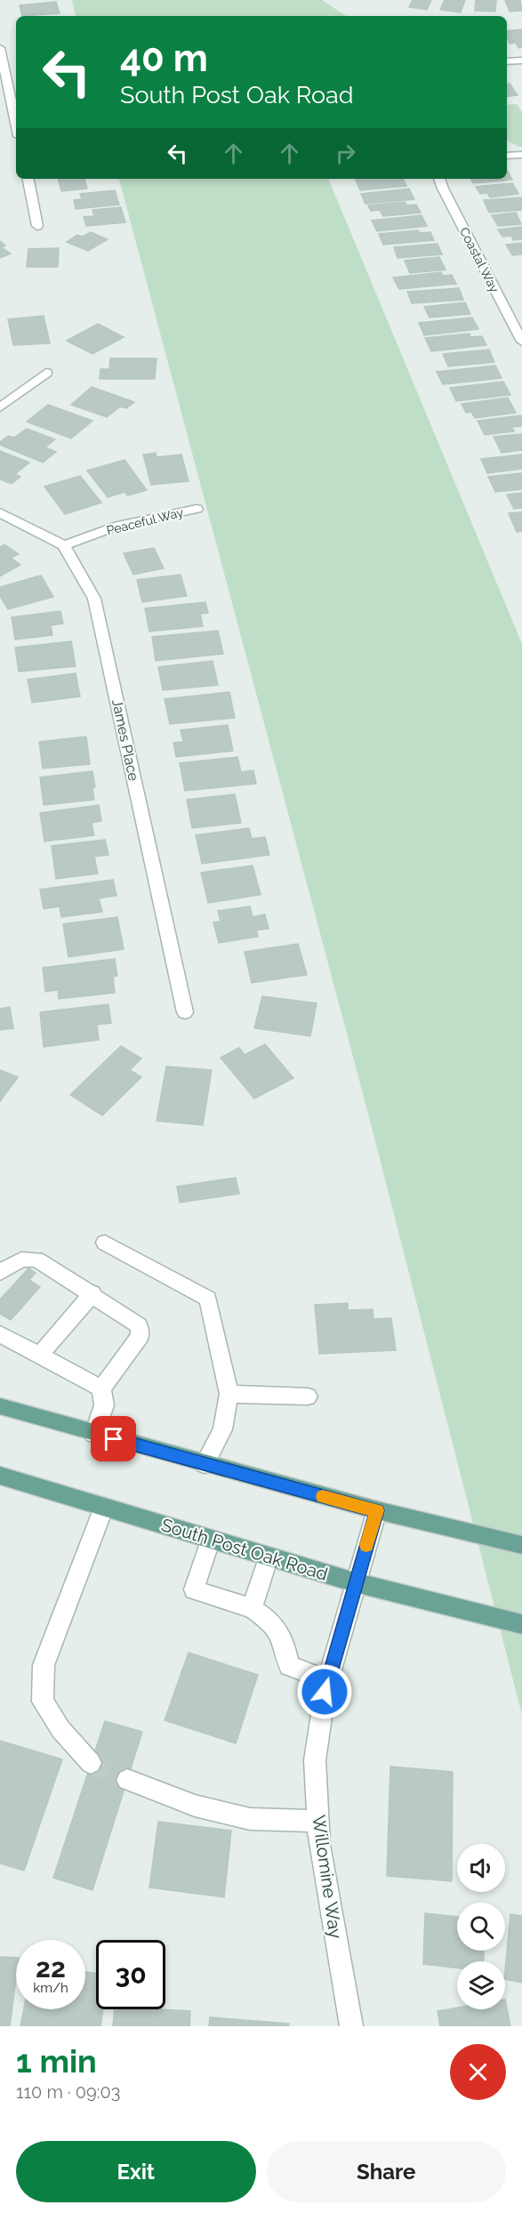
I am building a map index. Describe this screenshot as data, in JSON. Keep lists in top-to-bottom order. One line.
{"streets":{"main road":["South Post Oak Road"],"street":["Coastal Way","Peaceful Way","James Place","Willomine Way"]},"crossings":[["Peaceful Way","James Place"],["South Post Oak Road","Willomine Way"]],"page":{"turn":["40 m","South Post Oak Road"],"speed":"22 km/h","limit":"30","heading":["1 min","110 m · 09:03"],"buttons":["Exit","Share"]}}
